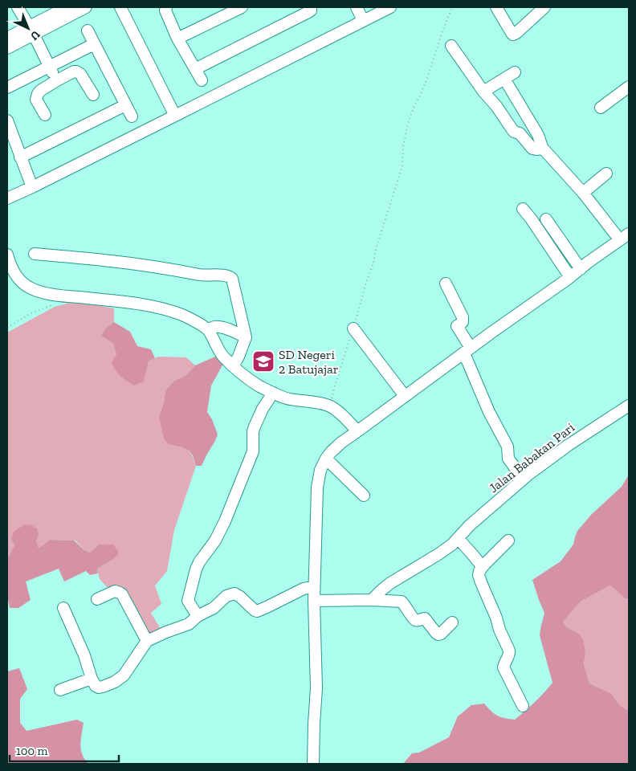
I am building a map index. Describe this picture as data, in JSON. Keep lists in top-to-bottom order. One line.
{"streets":{"street":["Jalan Babakan Pari"]},"places":{"school or university":["SD Negeri 2 Batujajar"]},"scale_bar":"100 m","north":"bottom right"}
